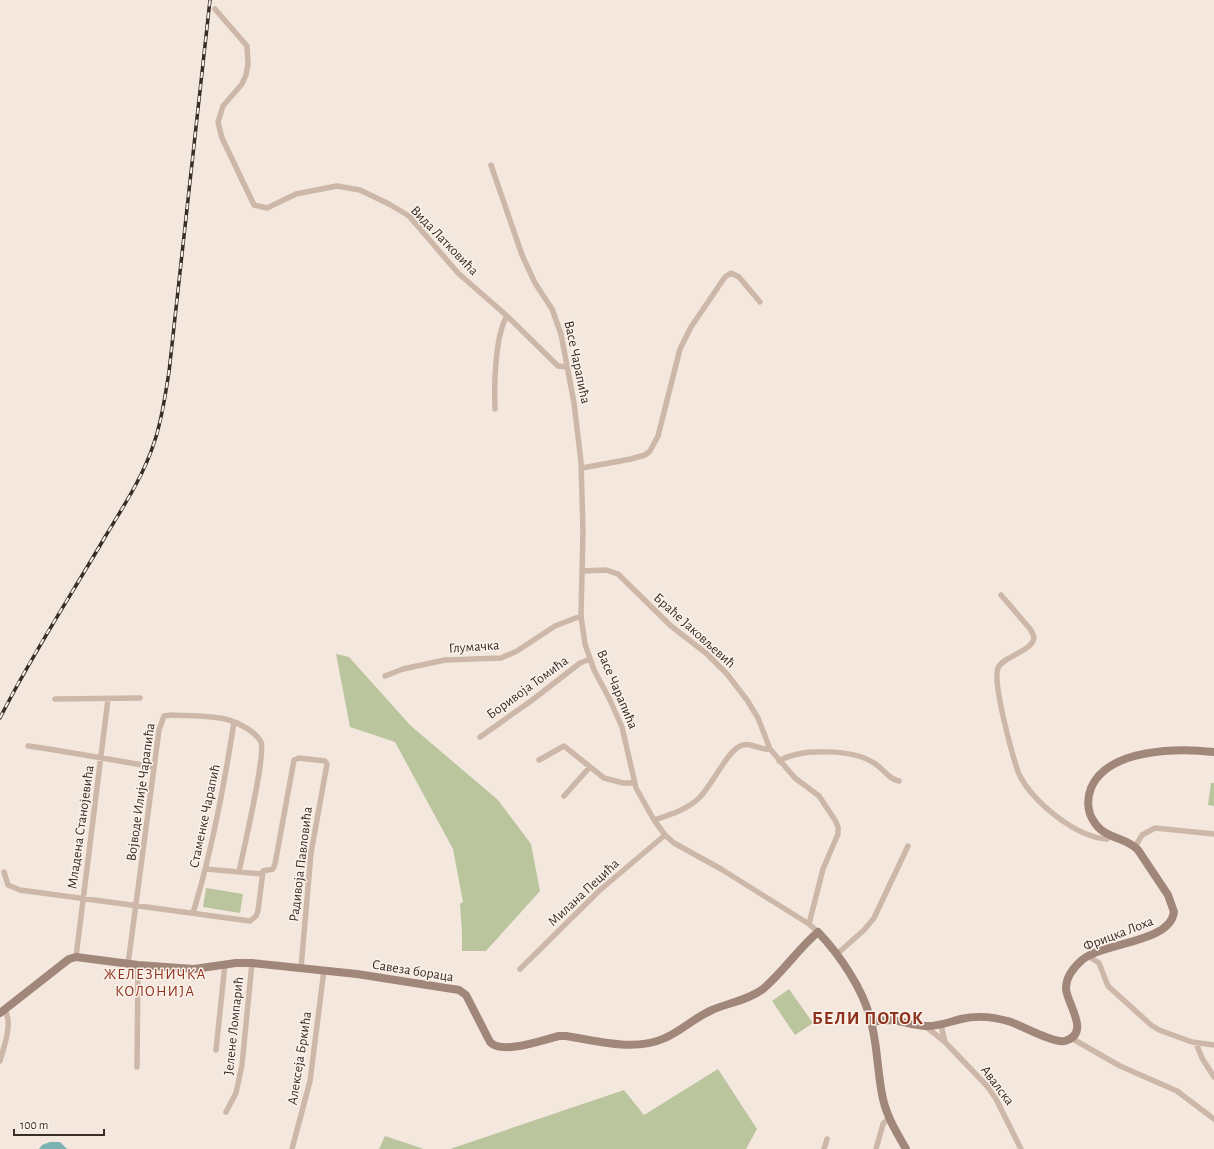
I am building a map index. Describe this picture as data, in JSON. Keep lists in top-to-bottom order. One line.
{"streets":{"street":["Вида Латковића","Васе Чарапића","Браће Јаковљевић","Глумачка","Боривоја Томића","Војводе Илије Чарапића","Стаменке Чарапић","Младена Станојевића","Радивоја Павловића","Милана Пецића","Фрицка Лоха","Савеза бораца","Јелене Ломпарић","Алексеја Бркића","Авалска"]},"crossings":[["Вида Латковића","Васе Чарапића"],["Васе Чарапића","Браће Јаковљевић"],["Васе Чарапића","Глумачка"],["Васе Чарапића","Боривоја Томића"],["Васе Чарапића","Милана Пецића"],["Васе Чарапића","Савеза бораца"],["Васе Чарапића","Авалска"],["Војводе Илије Чарапића","Стаменке Чарапић"],["Војводе Илије Чарапића","Савеза бораца"],["Младена Станојевића","Савеза бораца"],["Радивоја Павловића","Савеза бораца"],["Савеза бораца","Јелене Ломпарић"],["Савеза бораца","Алексеја Бркића"]],"districts":["ЖЕЛЕЗНИЧКА КОЛОНИЈА","БЕЛИ ПОТОК"],"scale_bar":"100 m"}
